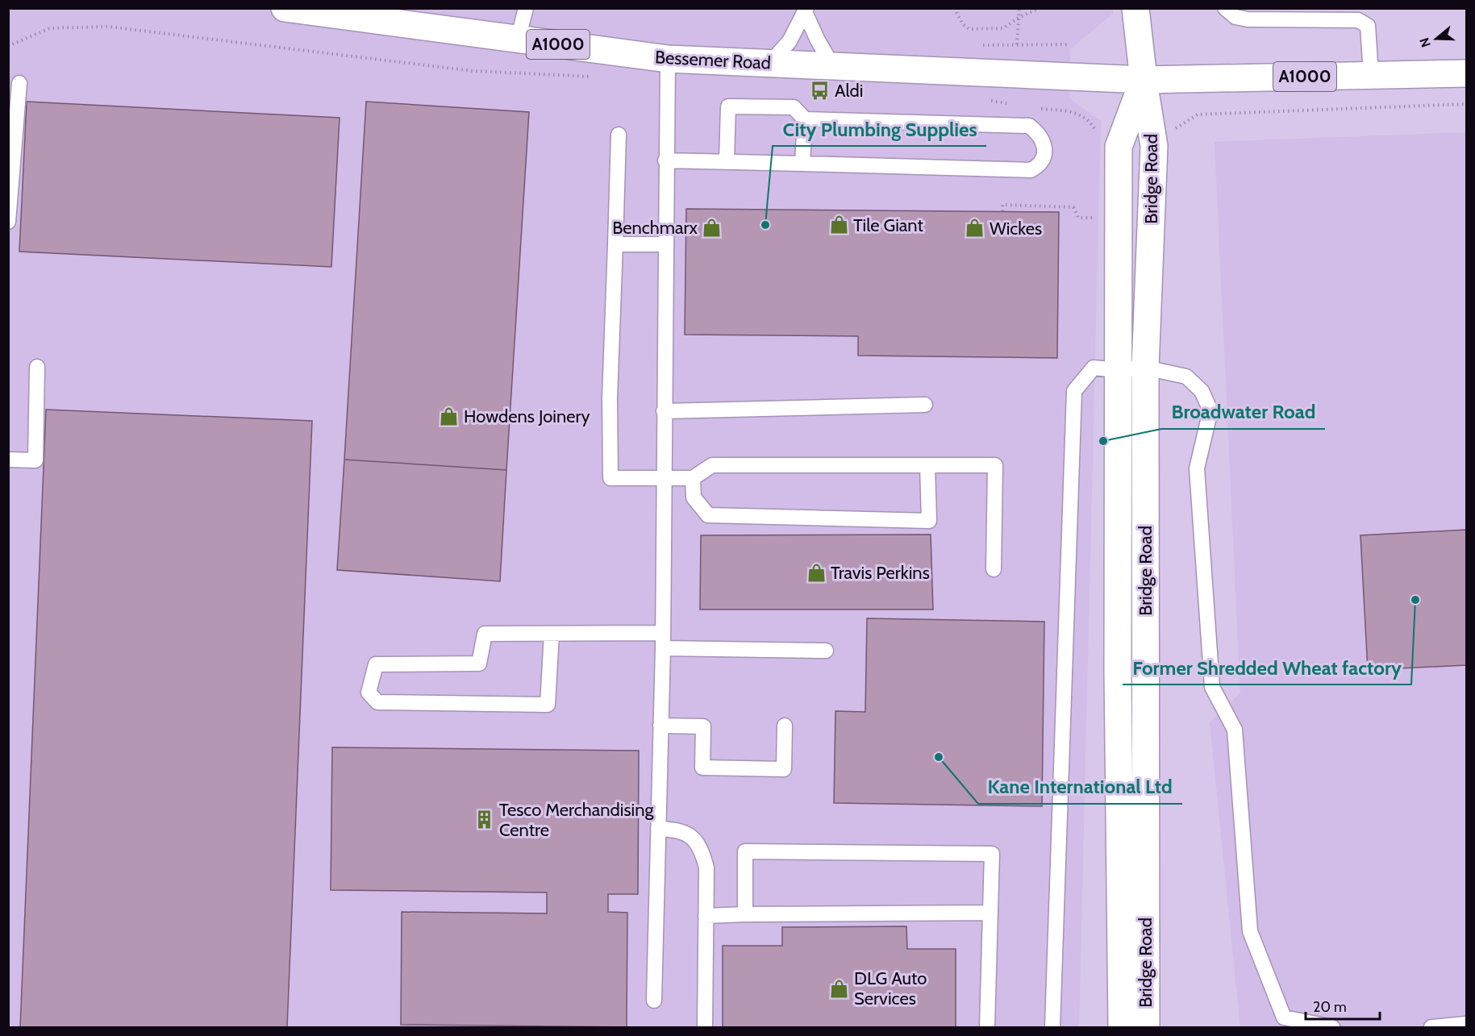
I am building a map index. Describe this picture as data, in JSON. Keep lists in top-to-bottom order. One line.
{"streets":{"main road":["A1000","Bessemer Road","Bridge Road"]},"crossings":[["A1000","Bessemer Road"],["A1000","Bridge Road"],["Bessemer Road","Bridge Road"]],"places":{"bus stop":["Aldi"],"other":["City Plumbing Supplies","Broadwater Road","Former Shredded Wheat factory","Kane International Ltd"],"shop":["Tile Giant","Benchmarx","Wickes","Howdens Joinery","Travis Perkins","DLG Auto Services"],"building":["Tesco Merchandising Centre"]},"scale_bar":"20 m","north":"left"}
